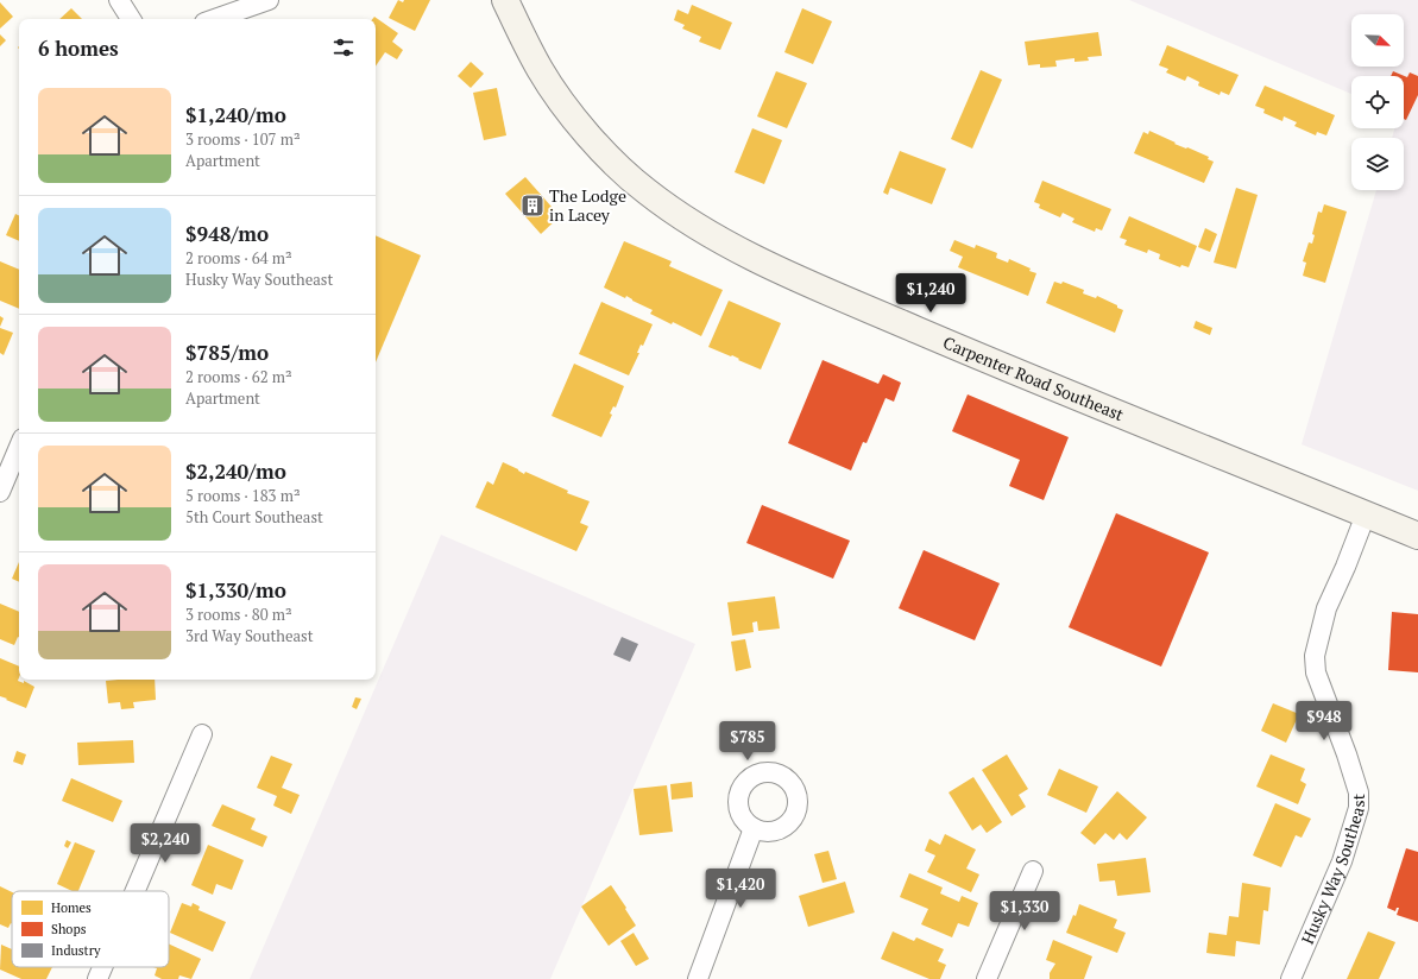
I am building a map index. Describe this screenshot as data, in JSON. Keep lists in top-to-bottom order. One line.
{"streets":{"main road":["Carpenter Road Southeast"],"street":["Husky Way Southeast"]},"crossings":[["Carpenter Road Southeast","Husky Way Southeast"]],"places":{"building":["The Lodge in Lacey"]},"legend":["Homes","Shops","Industry"],"north":"bottom right","page":{"heading":"6 homes","list":[{"name":"$1,240/mo","note":"3 rooms · 107 m² · Apartment"},{"name":"$948/mo","note":"2 rooms · 64 m² · Husky Way Southeast"},{"name":"$785/mo","note":"2 rooms · 62 m² · Apartment"},{"name":"$2,240/mo","note":"5 rooms · 183 m² · 5th Court Southeast"},{"name":"$1,330/mo","note":"3 rooms · 80 m² · 3rd Way Southeast"}],"price":["$1,240","$948","$785","$2,240","$1,420","$1,330"]}}
